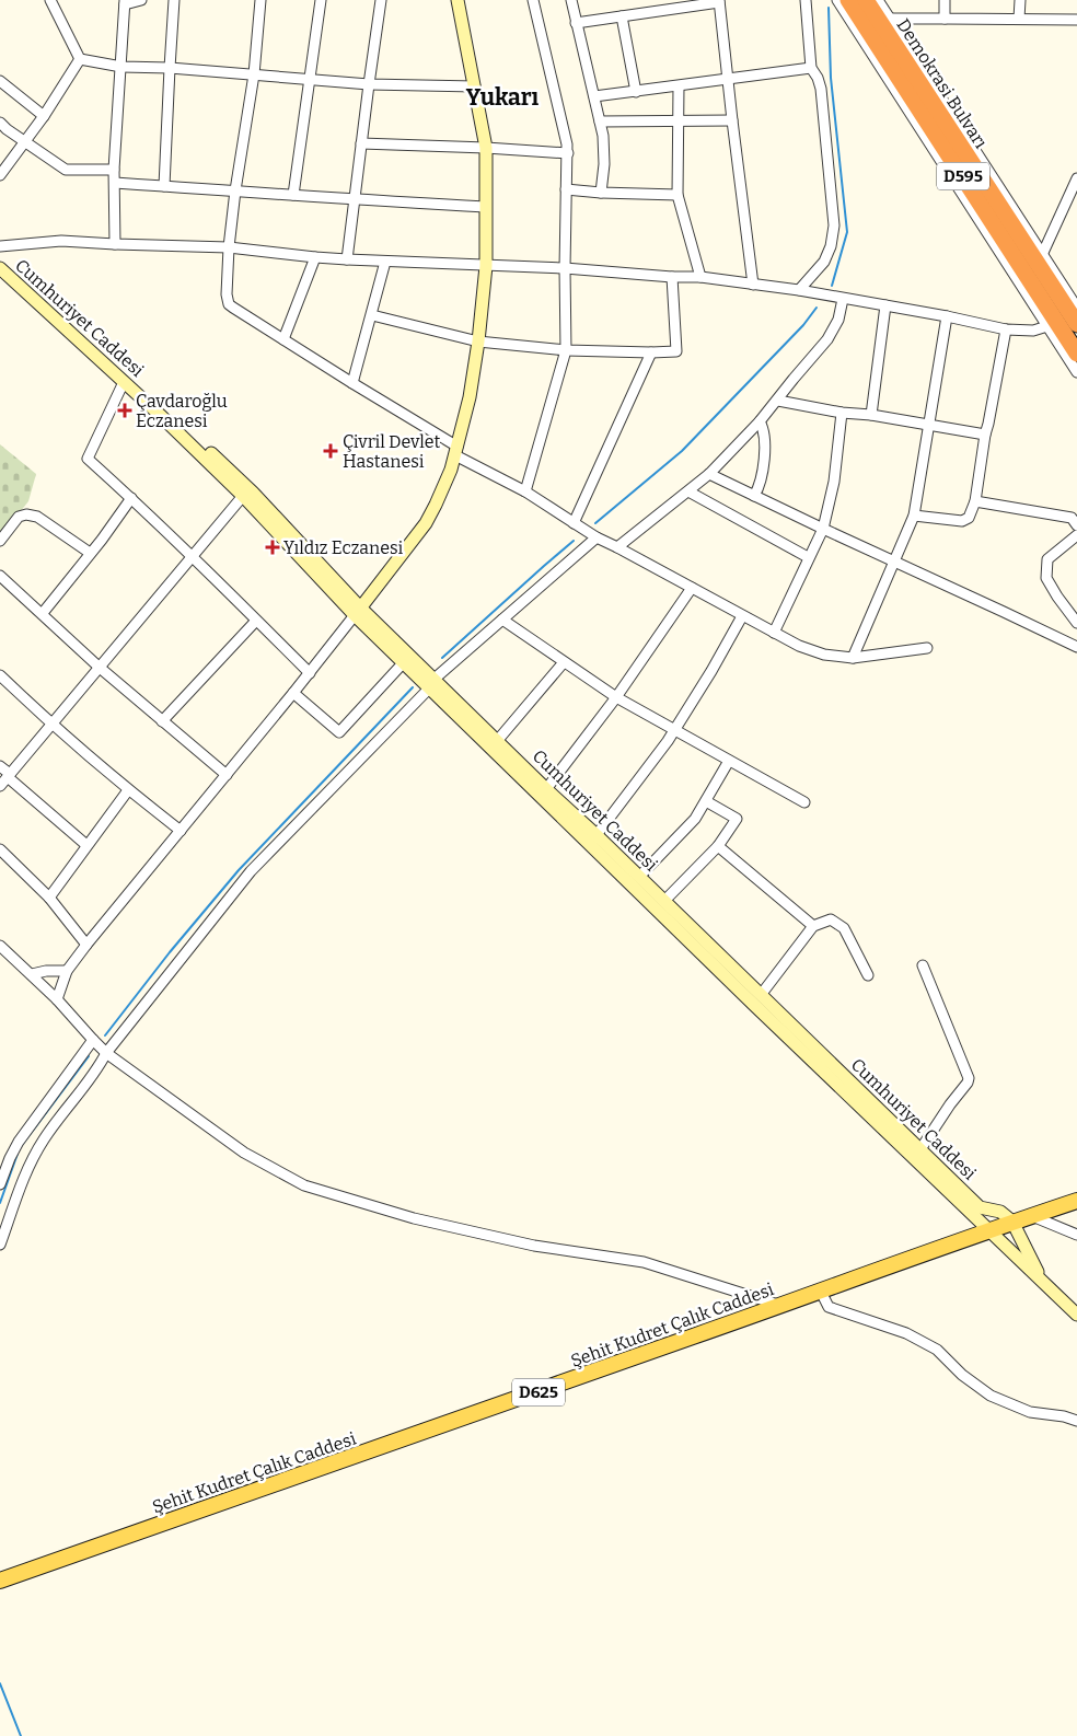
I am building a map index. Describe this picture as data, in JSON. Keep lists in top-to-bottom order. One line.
{"streets":{"highway":["Demokrasi Bulvarı","D595"],"main road":["Cumhuriyet Caddesi","Şehit Kudret Çalık Caddesi","D625"]},"crossings":[["Cumhuriyet Caddesi","Şehit Kudret Çalık Caddesi"]],"districts":["Yukarı"],"places":{"health":["Çavdaroğlu Eczanesi","Çivril Devlet Hastanesi","Yıldız Eczanesi"]}}
